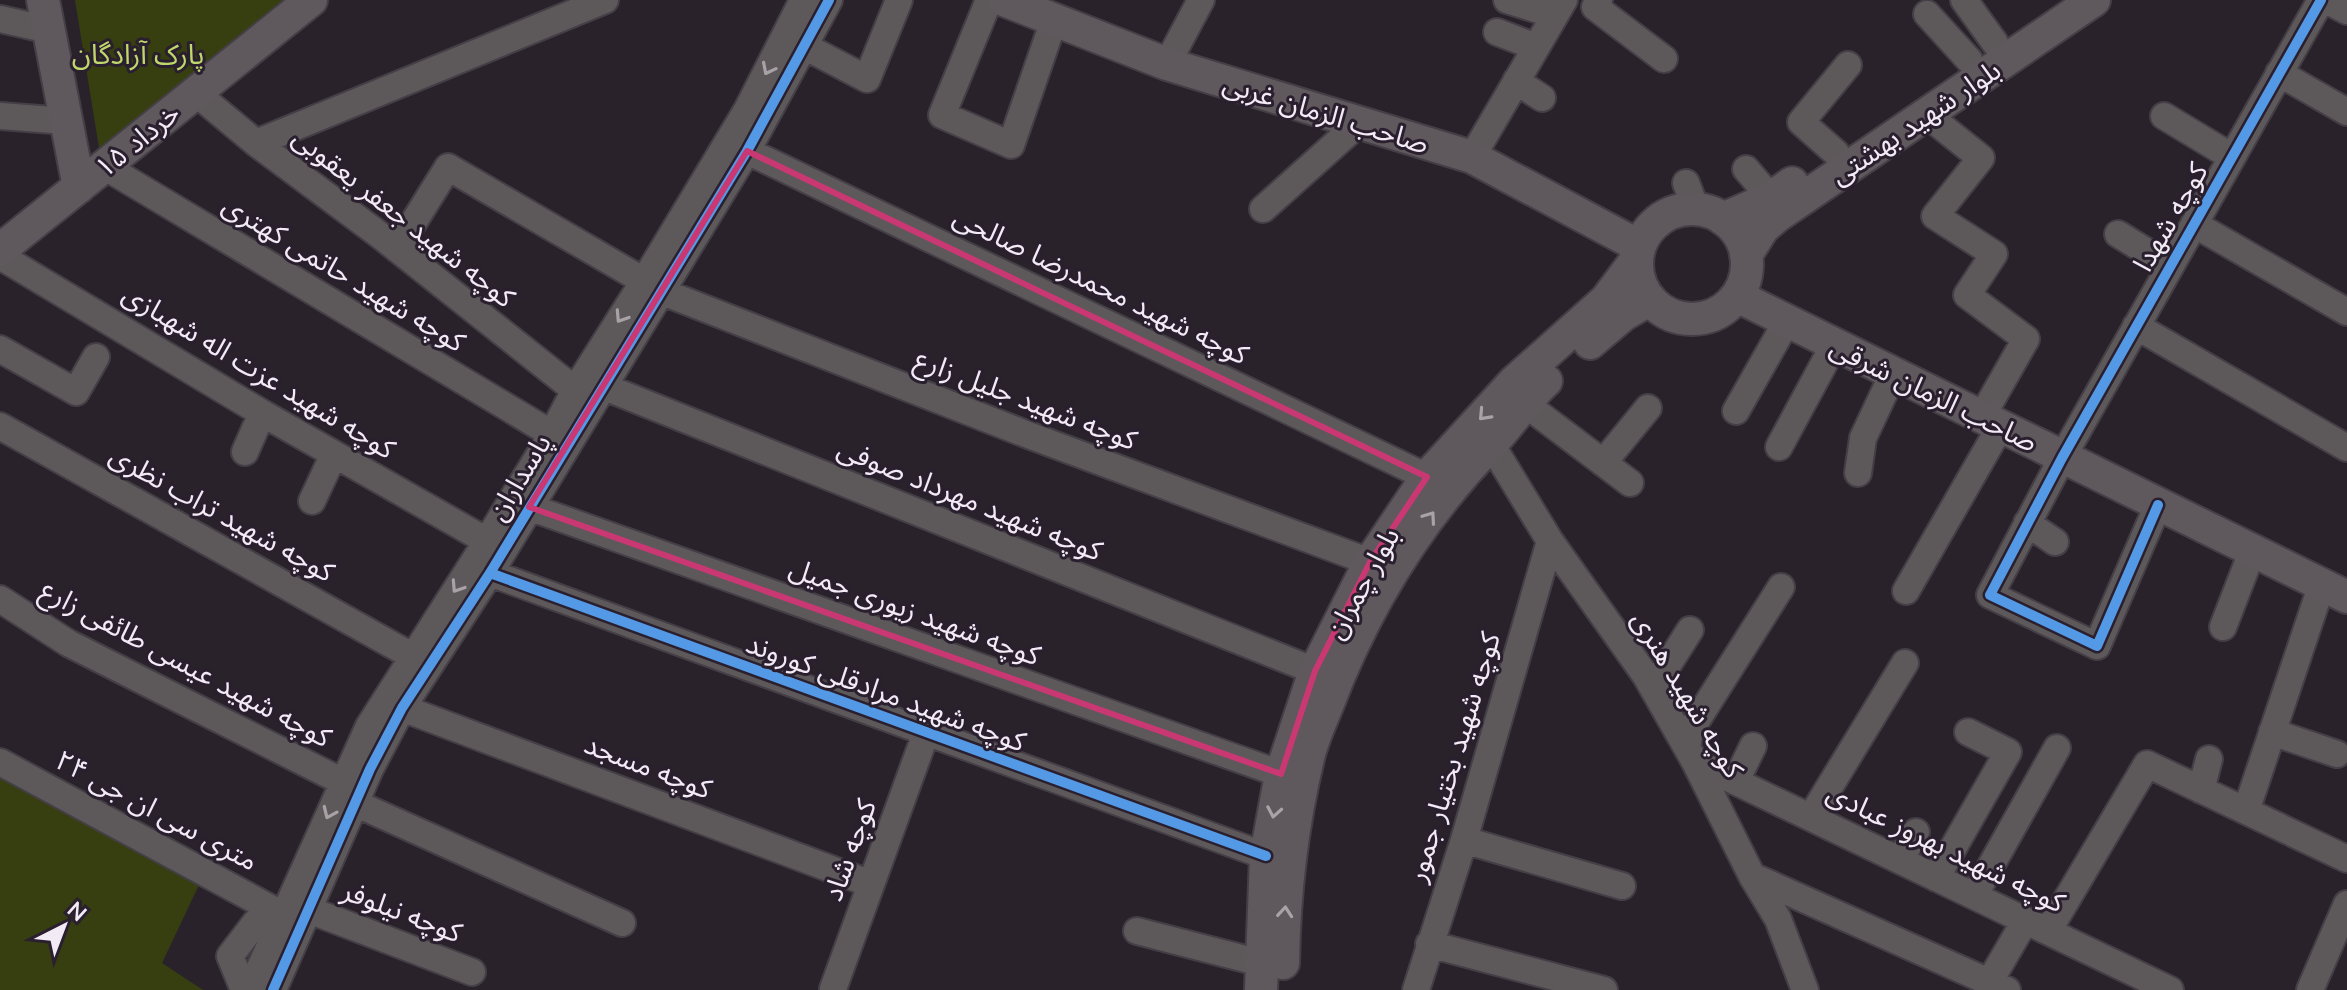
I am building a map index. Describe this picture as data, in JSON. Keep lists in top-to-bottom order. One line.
{"streets":{"main road":["صاحب الزمان غربی","بلوار شهید بهشتی","۱۵ خرداد","صاحب الزمان شرقی","بلوار چمران"],"street":["کوچه شهید جعفر یعقوبی","کوچه شهدا","کوچه شهید حاتمی کهتری","کوچه شهید محمدرضا صالحی","کوچه شهید عزت اله شهبازی","کوچه شهید جلیل زارع","پاسداران","کوچه شهید مهرداد صوفی","کوچه شهید تراب نظری","کوچه شهید زیوری جمیل","کوچه شهید عیسی طائفی زارع","کوچه شهید مرادقلی کوروند","کوچه شهید هنری","کوچه شهید بختیار جمور","کوچه مسجد","۲۴ متری سی ان جی","کوچه شهید بهروز عبادی","کوچه شاد","کوچه نیلوفر"]},"crossings":[["صاحب الزمان غربی","بلوار شهید بهشتی"],["صاحب الزمان غربی","صاحب الزمان شرقی"],["صاحب الزمان غربی","بلوار چمران"],["بلوار شهید بهشتی","صاحب الزمان شرقی"],["بلوار شهید بهشتی","بلوار چمران"],["۱۵ خرداد","کوچه شهید جعفر یعقوبی"],["۱۵ خرداد","کوچه شهید حاتمی کهتری"],["۱۵ خرداد","کوچه شهید عزت اله شهبازی"],["کوچه شهید جعفر یعقوبی","کوچه شهید جلیل زارع"],["کوچه شهید جعفر یعقوبی","پاسداران"],["کوچه شهدا","صاحب الزمان شرقی"],["کوچه شهید حاتمی کهتری","پاسداران"],["کوچه شهید محمدرضا صالحی","پاسداران"],["کوچه شهید محمدرضا صالحی","بلوار چمران"],["کوچه شهید عزت اله شهبازی","پاسداران"],["صاحب الزمان شرقی","بلوار چمران"],["کوچه شهید جلیل زارع","پاسداران"],["کوچه شهید جلیل زارع","بلوار چمران"],["پاسداران","کوچه شهید مهرداد صوفی"],["پاسداران","کوچه شهید تراب نظری"],["پاسداران","کوچه شهید زیوری جمیل"],["پاسداران","کوچه شهید عیسی طائفی زارع"],["پاسداران","کوچه شهید مرادقلی کوروند"],["پاسداران","کوچه مسجد"],["پاسداران","۲۴ متری سی ان جی"],["پاسداران","کوچه نیلوفر"],["کوچه شهید مهرداد صوفی","بلوار چمران"],["بلوار چمران","کوچه شهید زیوری جمیل"],["بلوار چمران","کوچه شهید مرادقلی کوروند"],["بلوار چمران","کوچه شهید هنری"],["کوچه شهید مرادقلی کوروند","کوچه شاد"],["کوچه شهید هنری","کوچه شهید بختیار جمور"],["کوچه شهید هنری","کوچه شهید بهروز عبادی"],["کوچه مسجد","کوچه شاد"]],"parks":["پارک آزادگان"],"north":"top right"}
